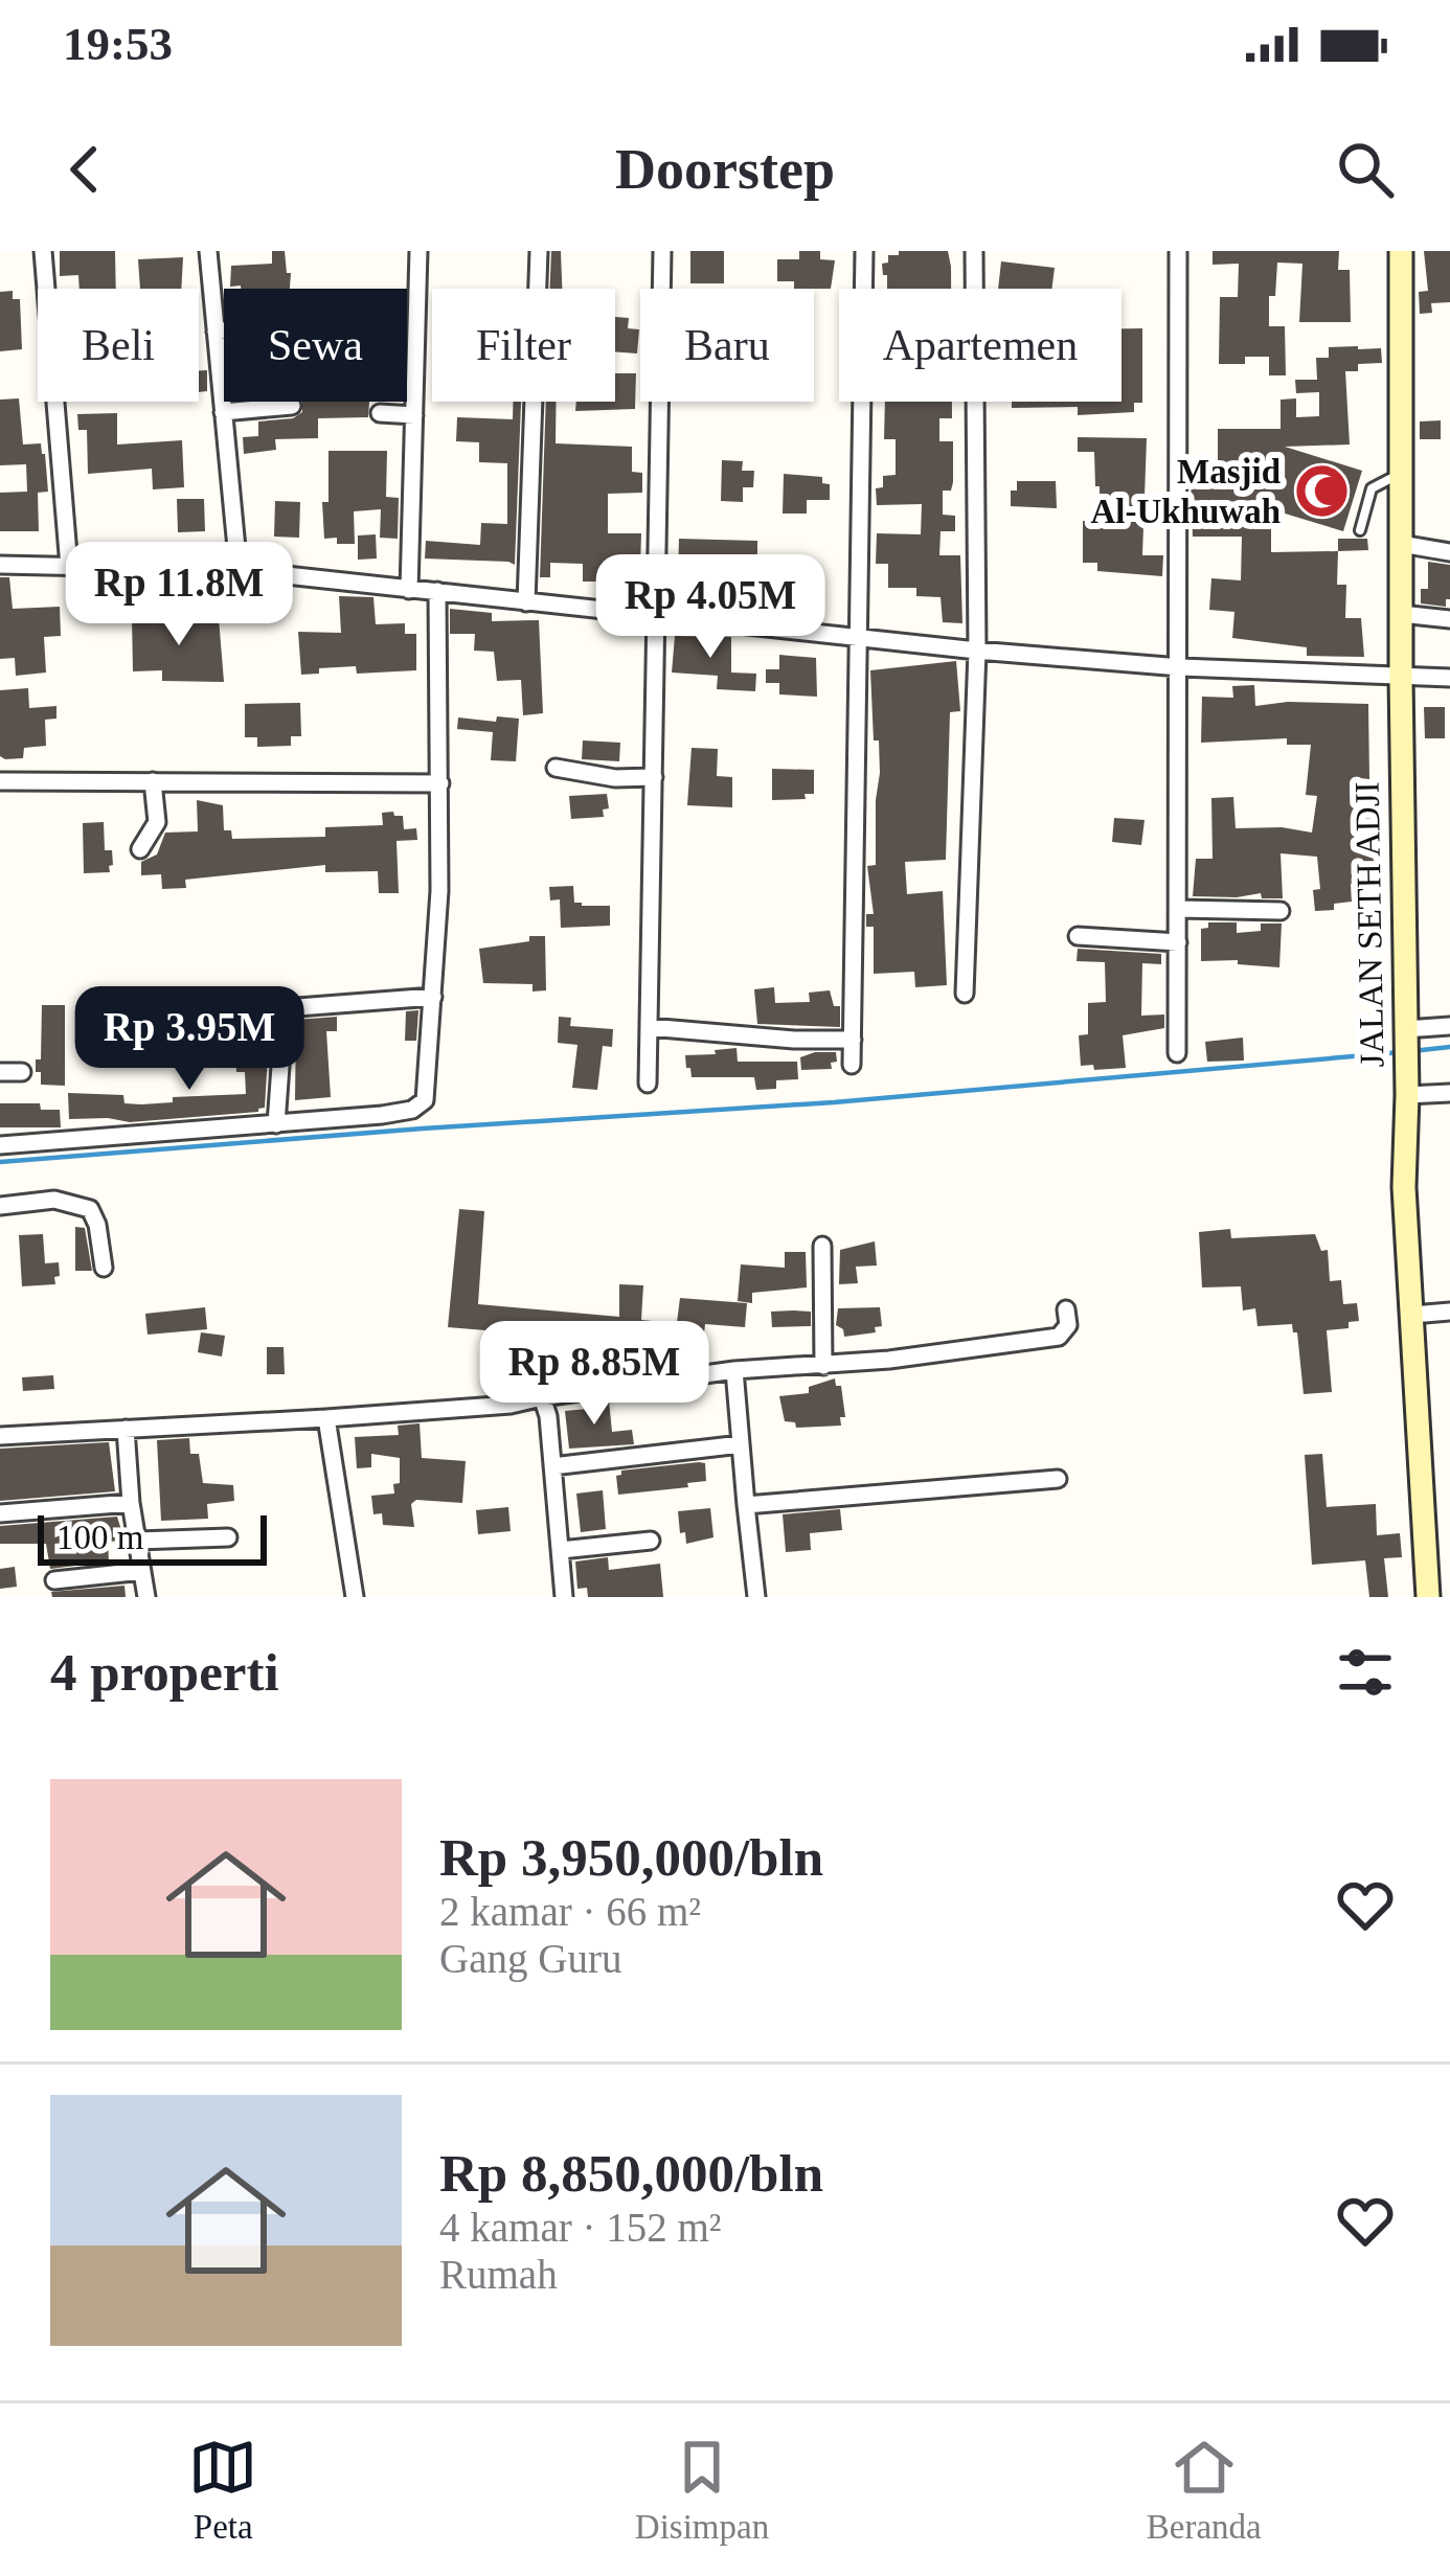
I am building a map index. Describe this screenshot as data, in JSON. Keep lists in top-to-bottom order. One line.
{"streets":{"street":["JALAN SETH ADJI"]},"places":{"mosque":["Masjid Al-Ukhuwah"]},"scale_bar":"100 m","page":{"status":"19:53","header":"Doorstep","chip":["Beli","Sewa","Filter","Baru","Apartemen"],"price":["Rp 11.8M","Rp 4.05M","Rp 3.95M","Rp 8.85M"],"scale":"100 m","heading":"4 properti","list":[{"name":"Rp 3,950,000/bln","note":"2 kamar · 66 m² · Gang Guru"},{"name":"Rp 8,850,000/bln","note":"4 kamar · 152 m² · Rumah"}],"tabs":["Peta","Disimpan","Beranda"]}}
